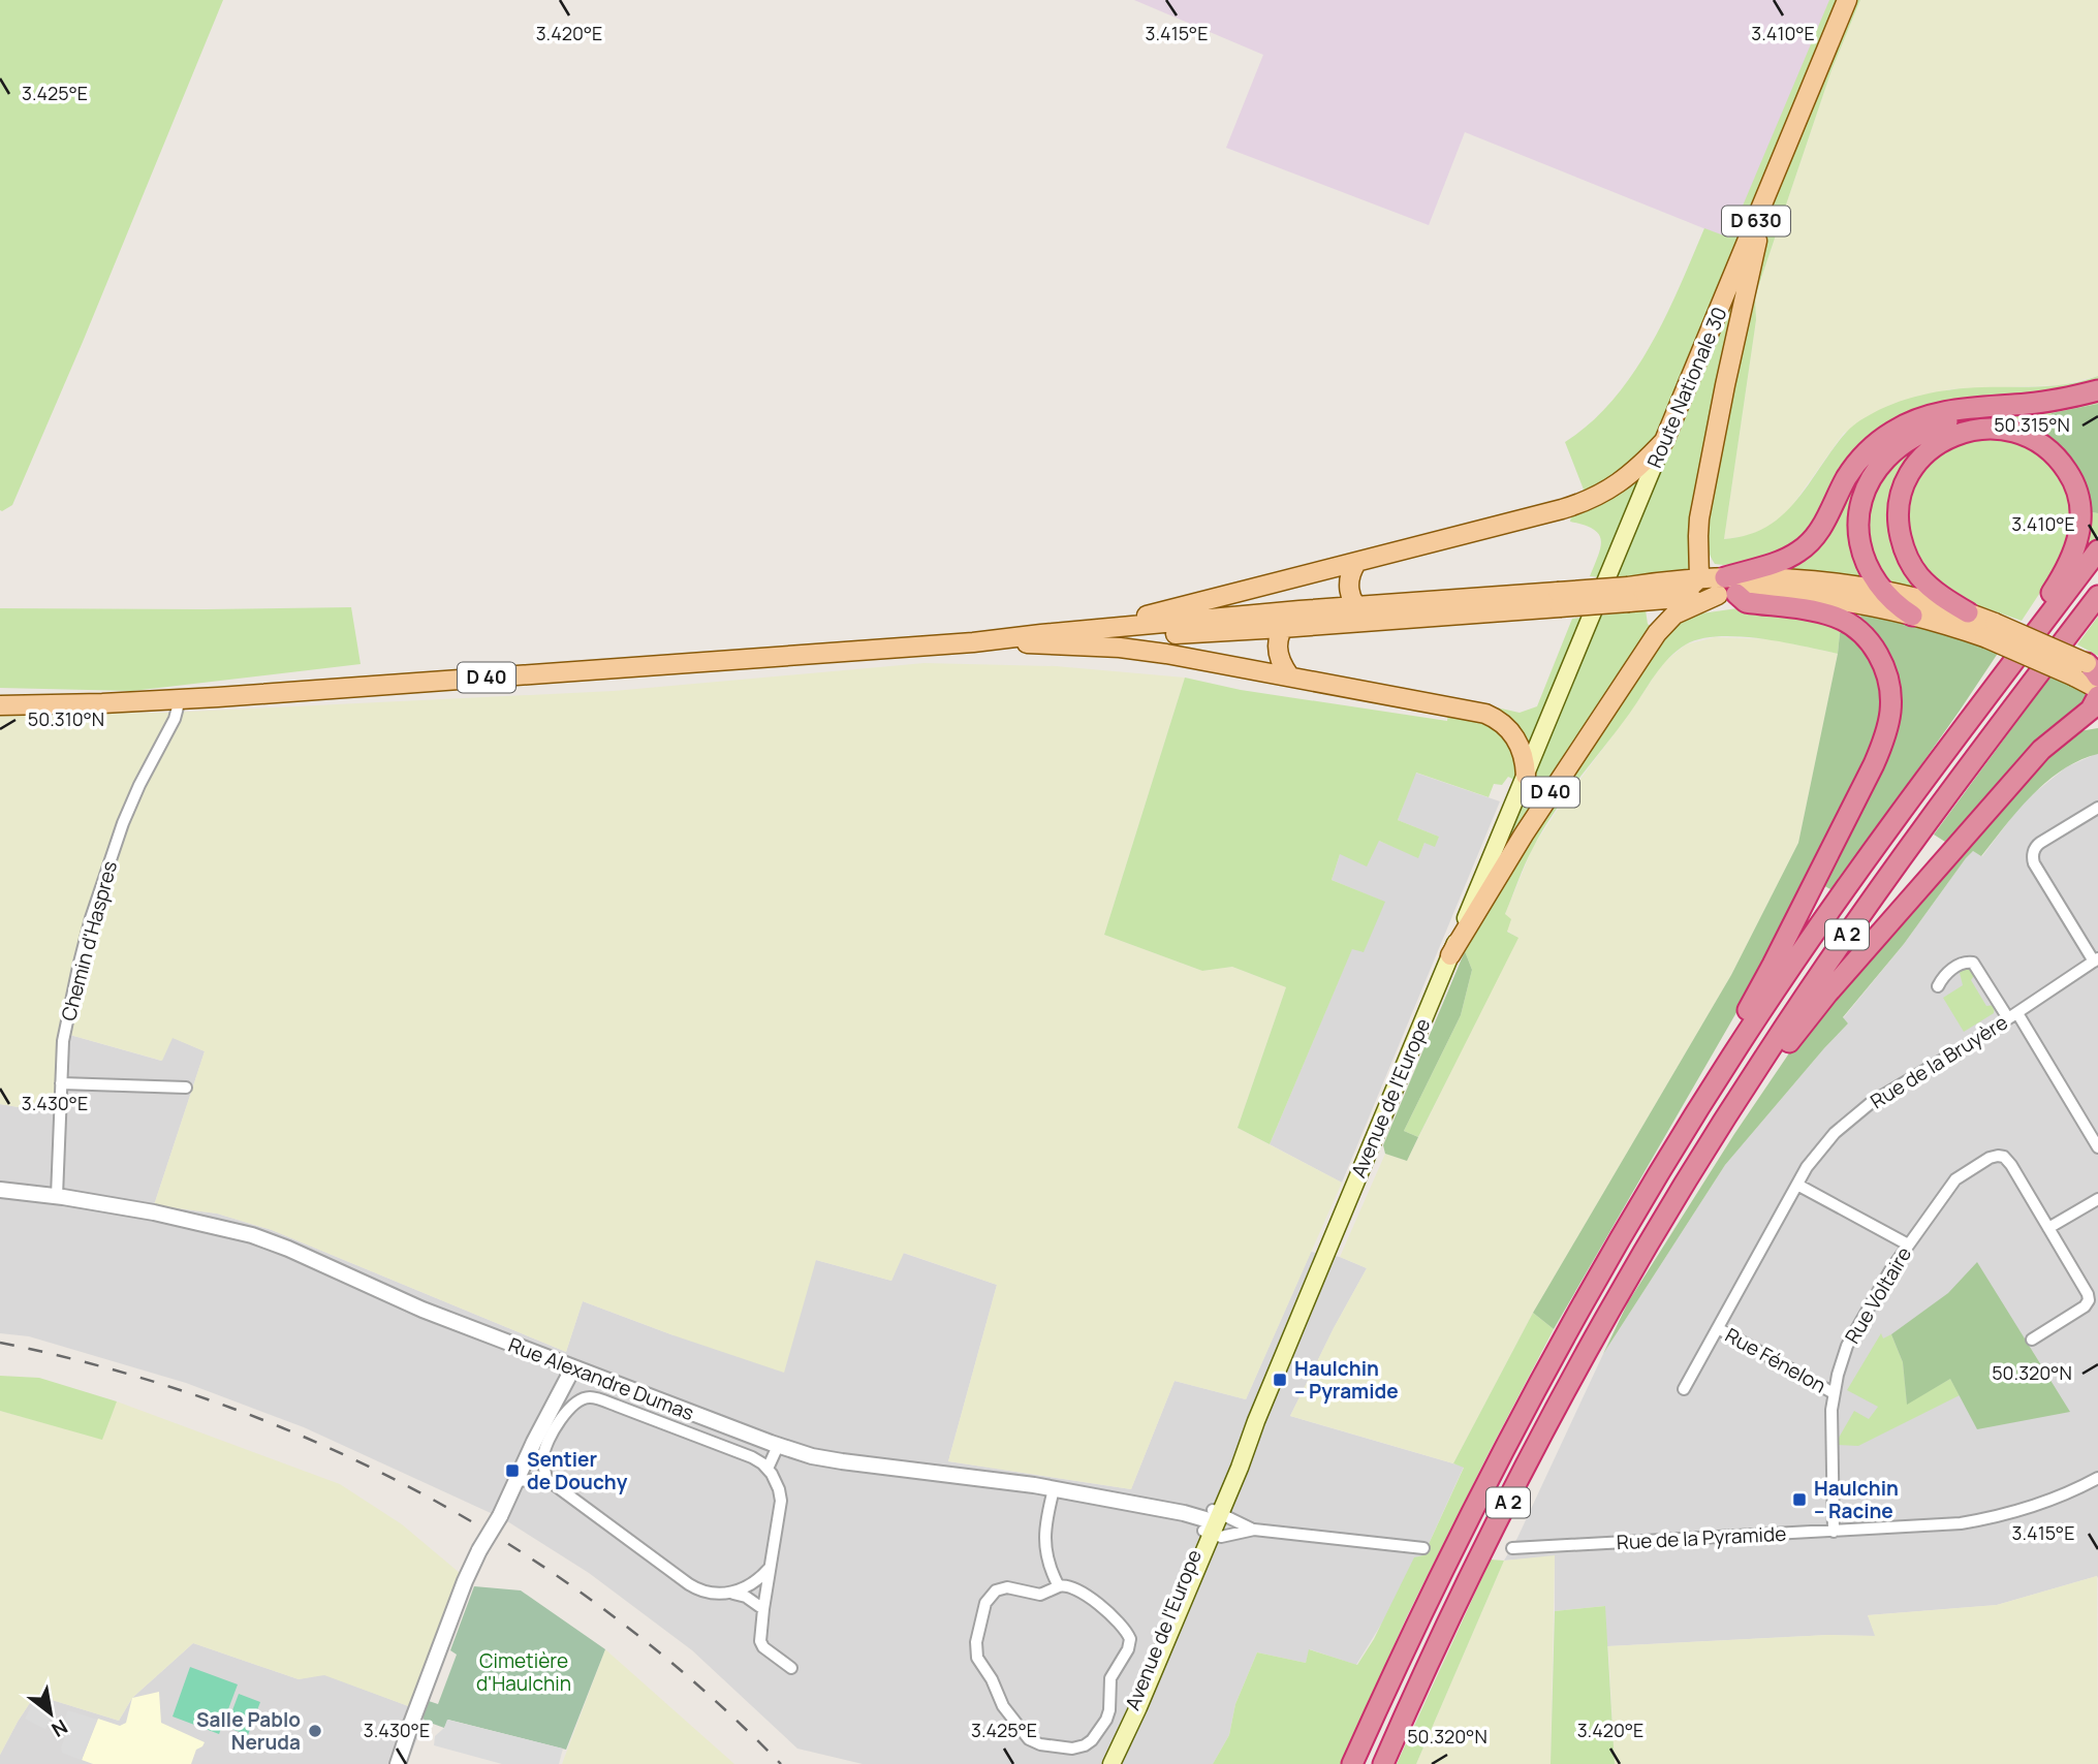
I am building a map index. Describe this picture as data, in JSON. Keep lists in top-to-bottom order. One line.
{"streets":{"highway":["A 2"],"main road":["D 630","Route Nationale 30","D 40","Avenue de l'Europe"],"street":["Chemin d'Haspres","Rue de la Bruyère","Rue Voltaire","Rue Fénelon","Rue Alexandre Dumas","Rue de la Pyramide"]},"crossings":[["Route Nationale 30","D 40"],["Route Nationale 30","Avenue de l'Europe"],["D 40","Chemin d'Haspres"],["D 40","Avenue de l'Europe"],["Chemin d'Haspres","Rue Alexandre Dumas"],["Rue de la Bruyère","Rue Fénelon"],["Avenue de l'Europe","Rue Alexandre Dumas"],["Rue Voltaire","Rue Fénelon"],["Rue Voltaire","Rue de la Pyramide"]],"parks":["Cimetière d'Haulchin"],"places":{"transit":["Haulchin – Pyramide","Sentier de Douchy","Haulchin – Racine"],"other":["Salle Pablo Neruda"]},"north":"bottom right","coordinates":["3.420°E","3.415°E","3.410°E","3.425°E","50.315°N","50.310°N","3.430°E","50.320°N"]}
